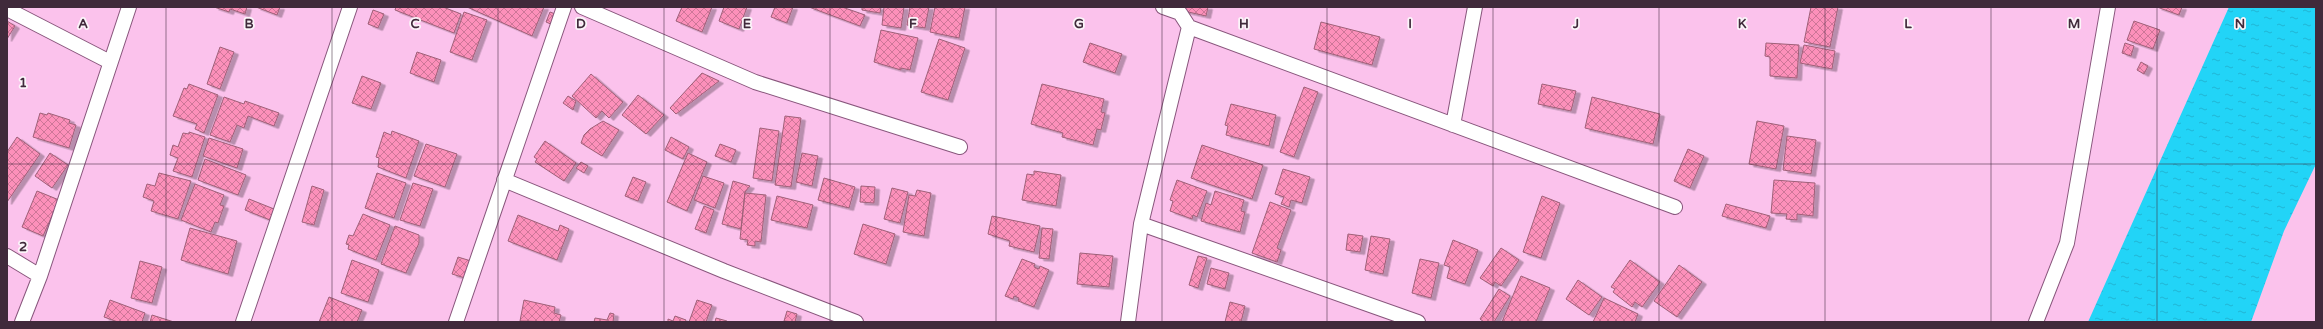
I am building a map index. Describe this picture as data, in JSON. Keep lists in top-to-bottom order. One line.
{"grid":{"columns":["A","B","C","D","E","F","G","H","I","J","K","L","M","N"],"rows":["1","2"]}}
